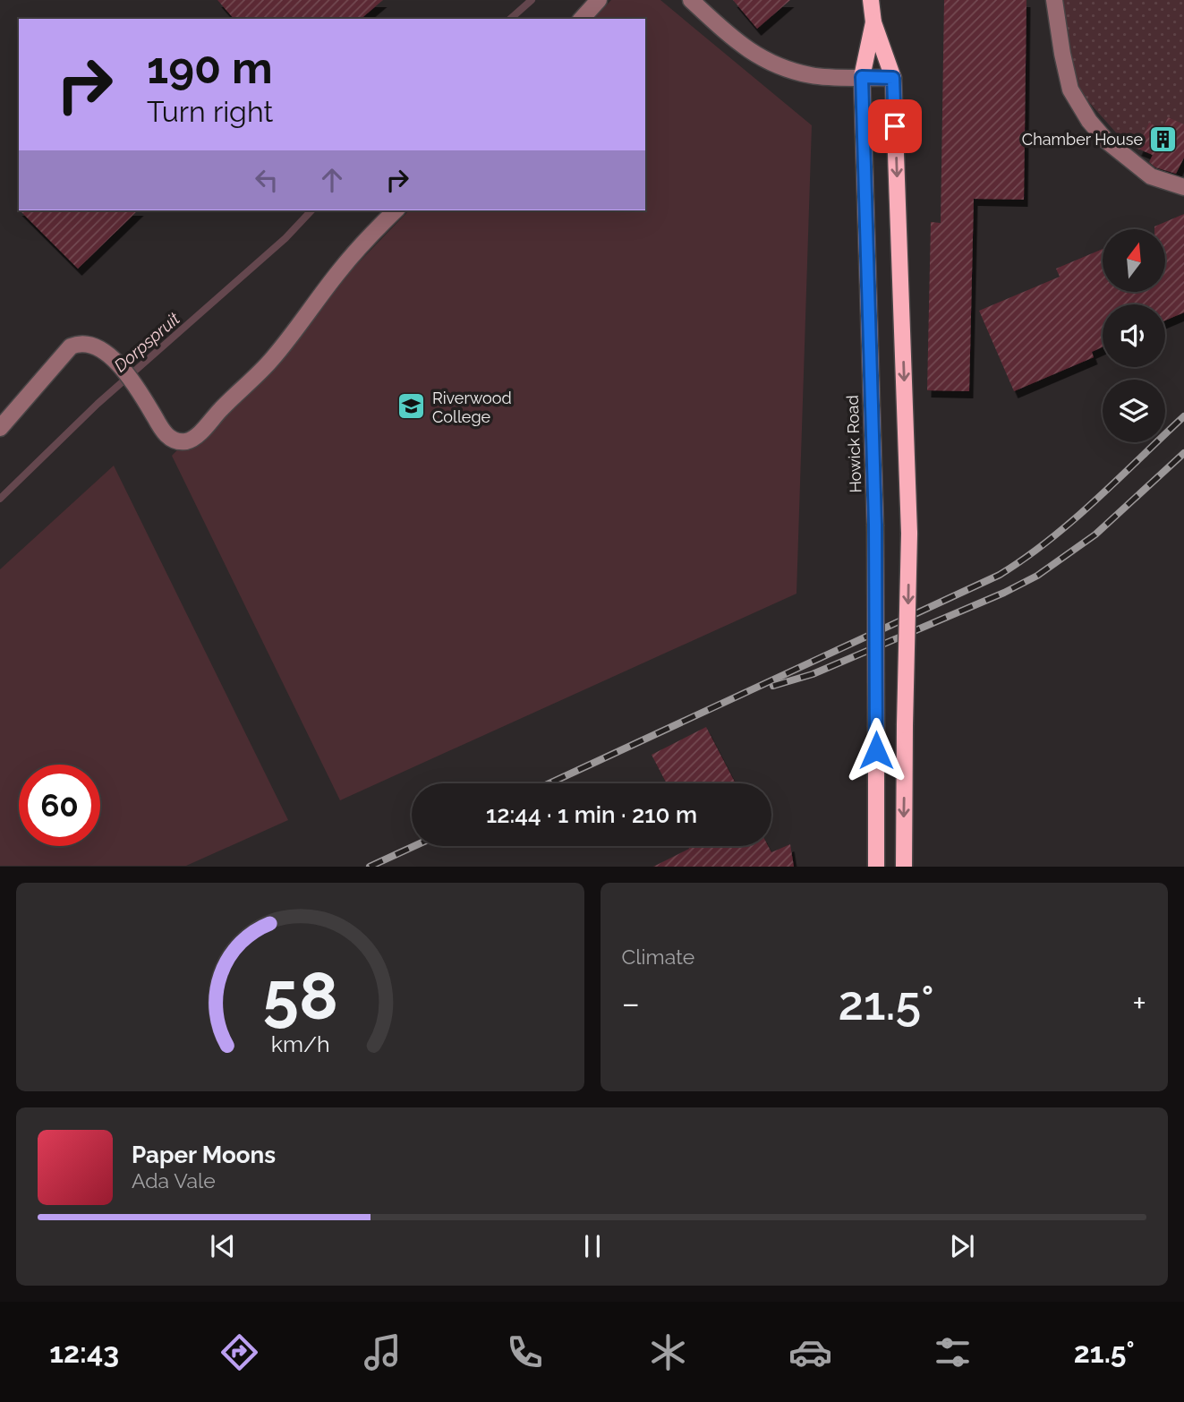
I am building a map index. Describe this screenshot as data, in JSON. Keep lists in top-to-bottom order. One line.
{"streets":{"main road":["Howick Road"]},"water":["Dorpspruit"],"places":{"building":["Chamber House"],"school or university":["Riverwood College"]},"north":"top","page":{"turn":["190 m","Turn right"],"limit":"60","trip":"12:44 · 1 min · 210 m","tile":"Climate","heat":["−","21.5°","+"],"song":["Paper Moons","Ada Vale"],"tabs":["12:43","21.5°"],"gauge":["58","km/h"]}}
